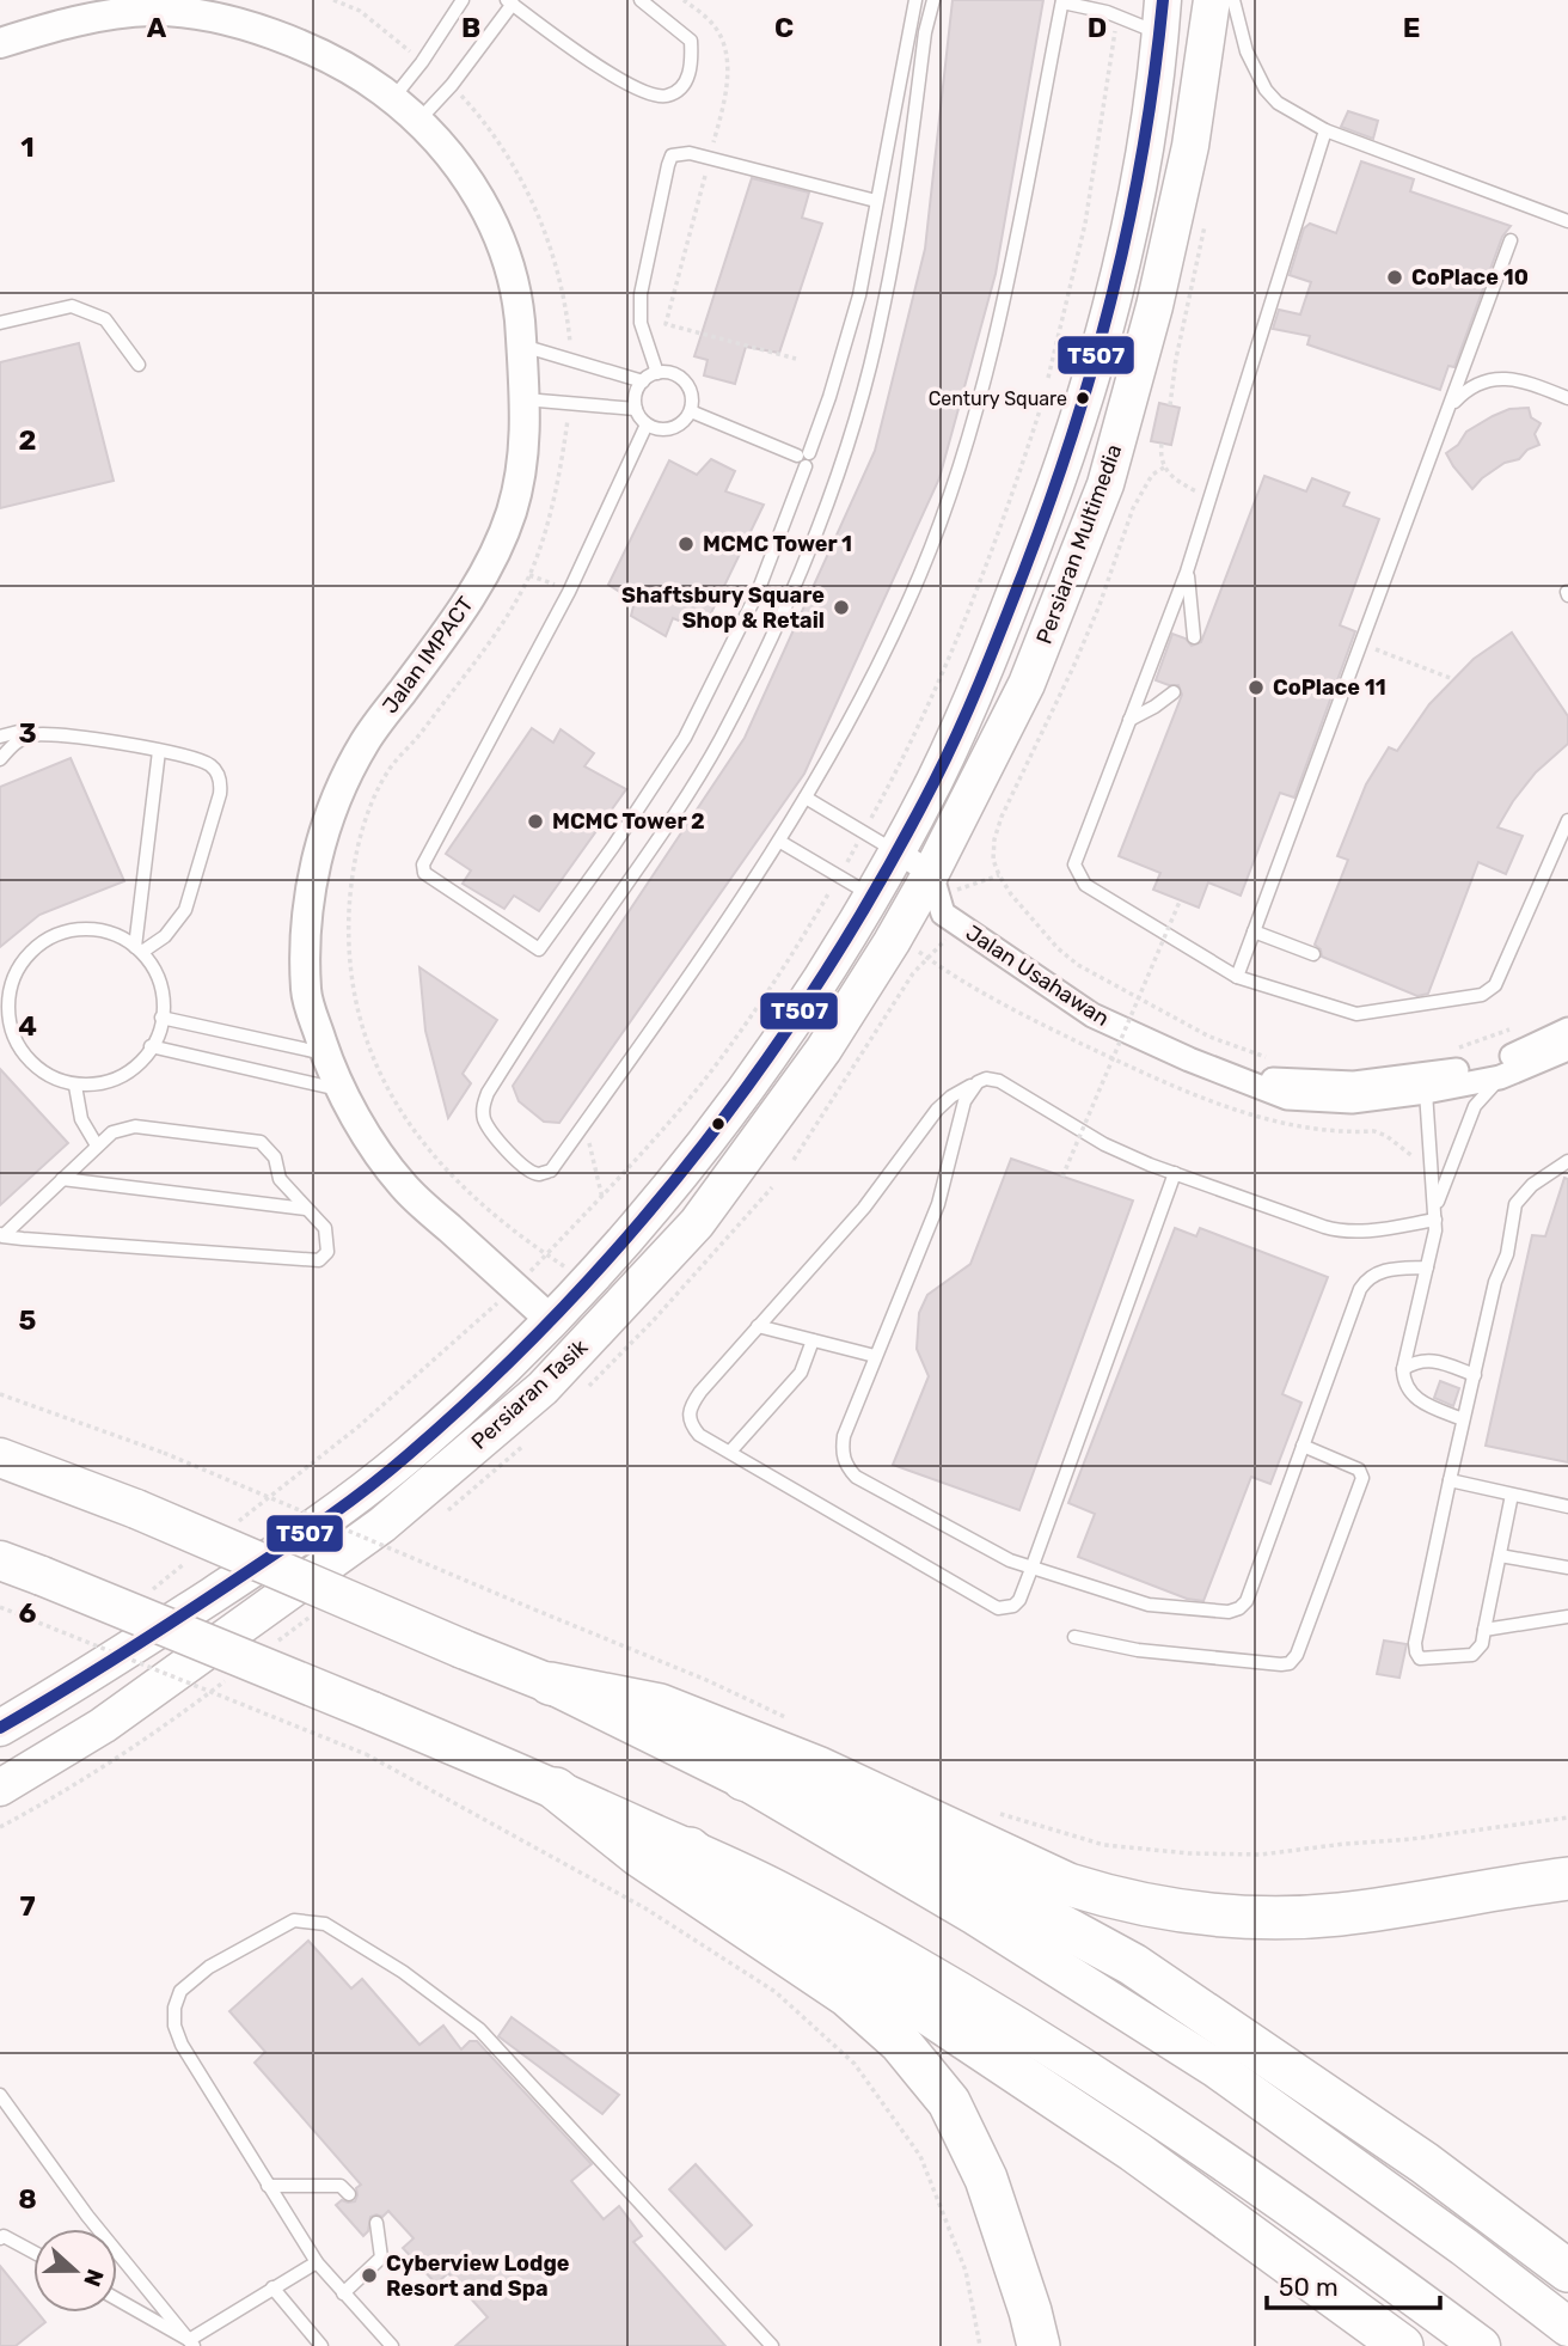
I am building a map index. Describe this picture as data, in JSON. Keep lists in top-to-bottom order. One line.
{"streets":{"main road":["Persiaran Multimedia","Persiaran Tasik"],"street":["Jalan IMPACT","Jalan Usahawan"]},"crossings":[["Persiaran Multimedia","Jalan Usahawan"],["Persiaran Multimedia","Persiaran Tasik"],["Jalan IMPACT","Persiaran Tasik"],["Jalan Usahawan","Persiaran Tasik"]],"places":["CoPlace 10","Century Square","MCMC Tower 1","Shaftsbury Square Shop & Retail","CoPlace 11","MCMC Tower 2","Cyberview Lodge Resort and Spa"],"lines":["transit line T507"],"scale_bar":"50 m","north":"right","grid":{"columns":["A","B","C","D","E"],"rows":["1","2","3","4","5","6","7","8"]}}
